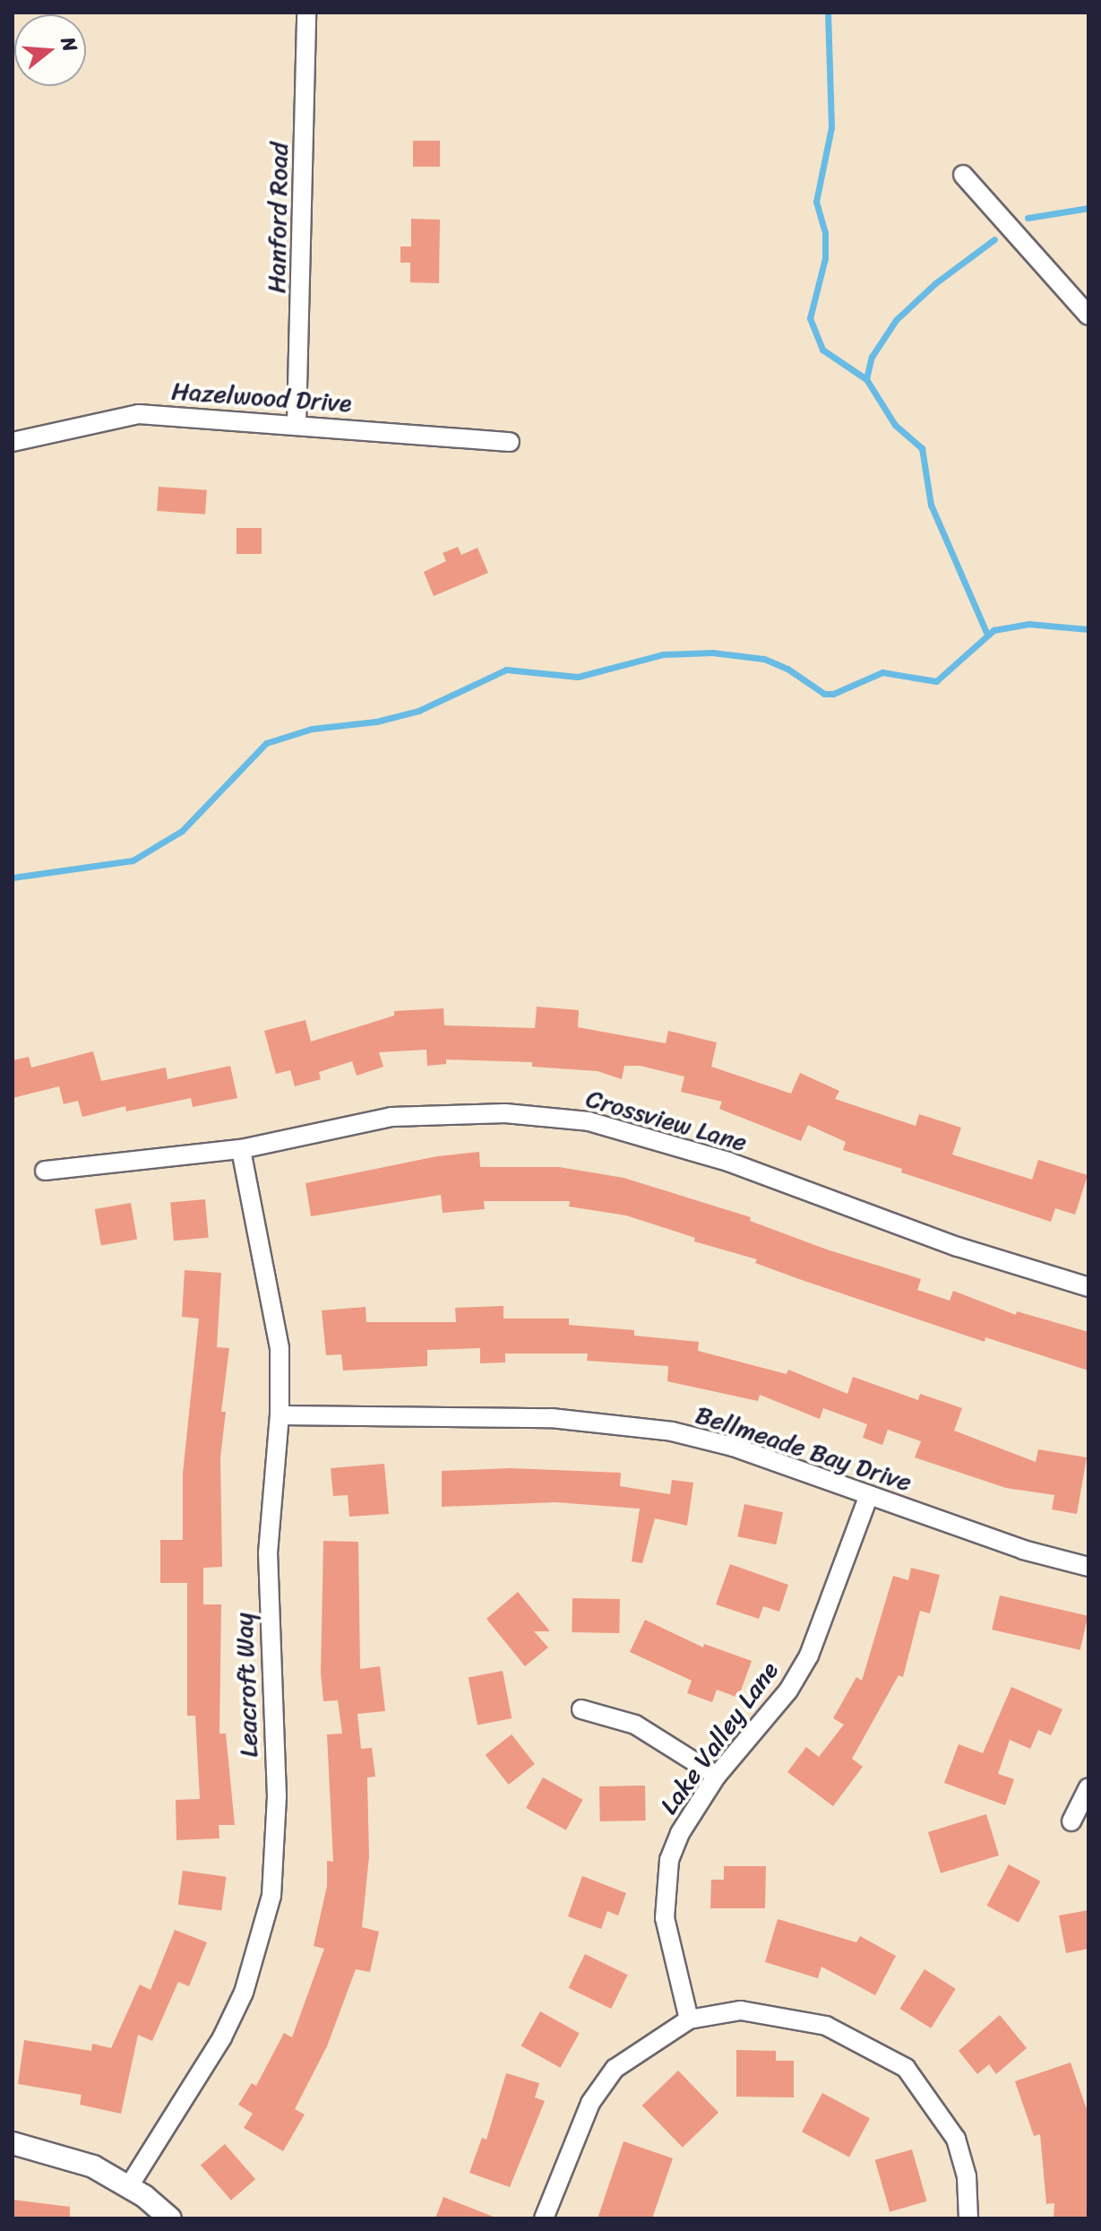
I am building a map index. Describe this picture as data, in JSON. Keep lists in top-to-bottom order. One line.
{"streets":{"street":["Hanford Road","Hazelwood Drive","Crossview Lane","Bellmeade Bay Drive","Leacroft Way","Lake Valley Lane"]},"crossings":[["Hanford Road","Hazelwood Drive"],["Crossview Lane","Leacroft Way"],["Bellmeade Bay Drive","Leacroft Way"],["Bellmeade Bay Drive","Lake Valley Lane"]],"north":"right"}
